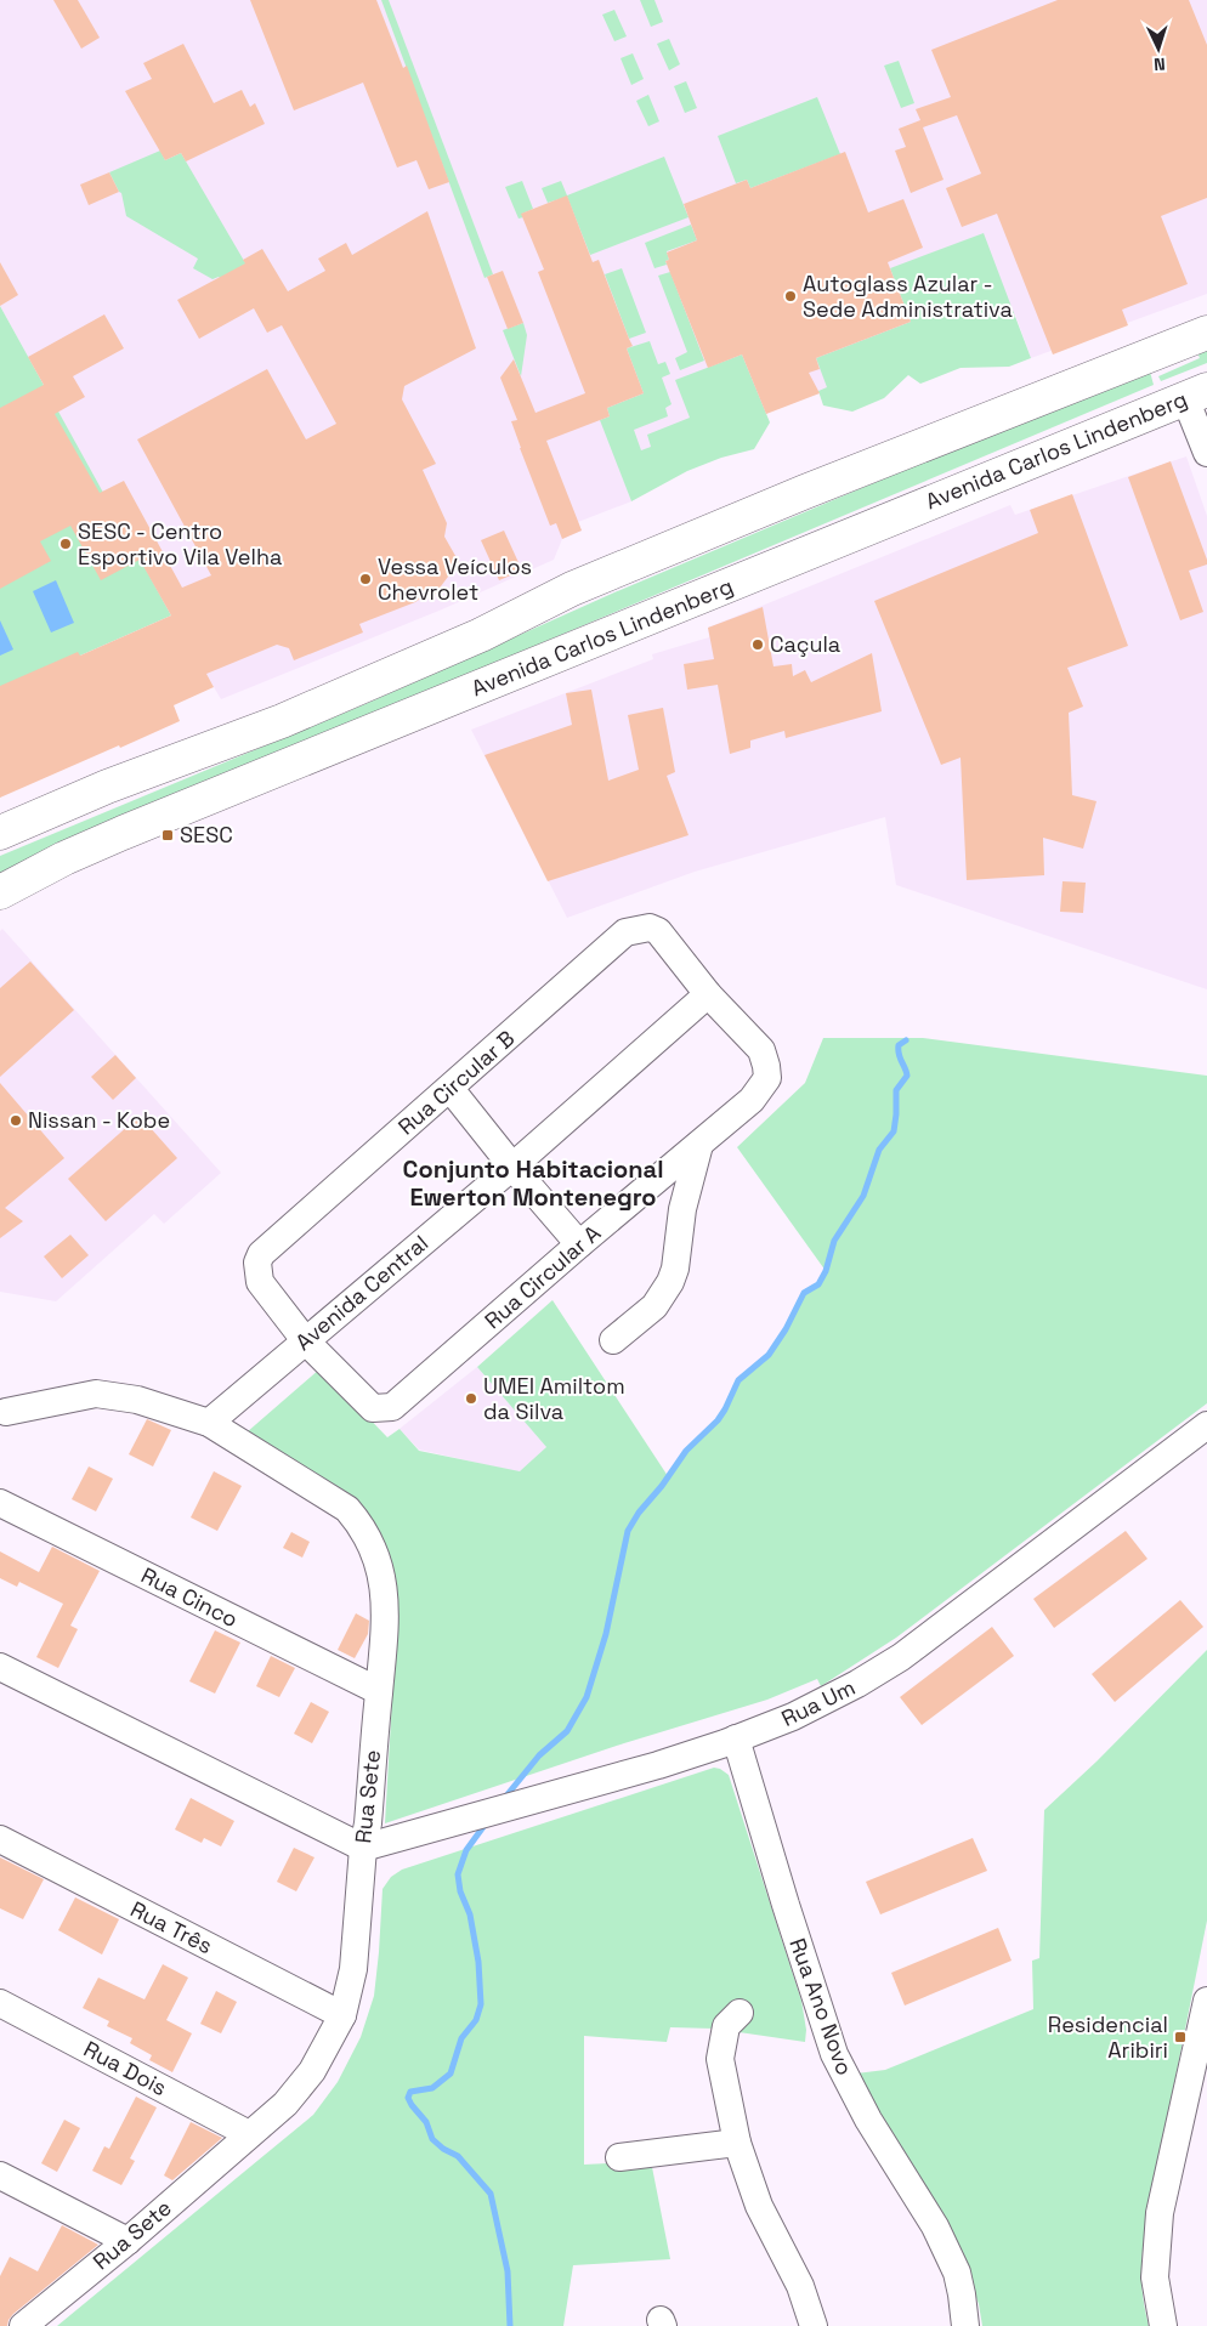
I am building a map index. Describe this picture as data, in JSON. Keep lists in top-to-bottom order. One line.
{"streets":{"main road":["Avenida Carlos Lindenberg"],"street":["Rua Circular B","Rua Circular A","Avenida Central","Rua Cinco","Rua Um","Rua Sete","Rua Três","Rua Ano Novo","Rua Dois"]},"crossings":[["Rua Circular B","Rua Circular A"],["Rua Circular B","Avenida Central"],["Rua Circular A","Avenida Central"],["Avenida Central","Rua Sete"],["Rua Cinco","Rua Sete"],["Rua Um","Rua Sete"],["Rua Um","Rua Ano Novo"],["Rua Sete","Rua Três"],["Rua Sete","Rua Dois"]],"districts":["Conjunto Habitacional Ewerton Montenegro"],"places":{"other":["Autoglass Azular - Sede Administrativa","SESC - Centro Esportivo Vila Velha","Vessa Veículos Chevrolet","Caçula","Nissan - Kobe","UMEI Amiltom da Silva"],"transit":["SESC","Residencial Aribiri"]},"north":"bottom"}
